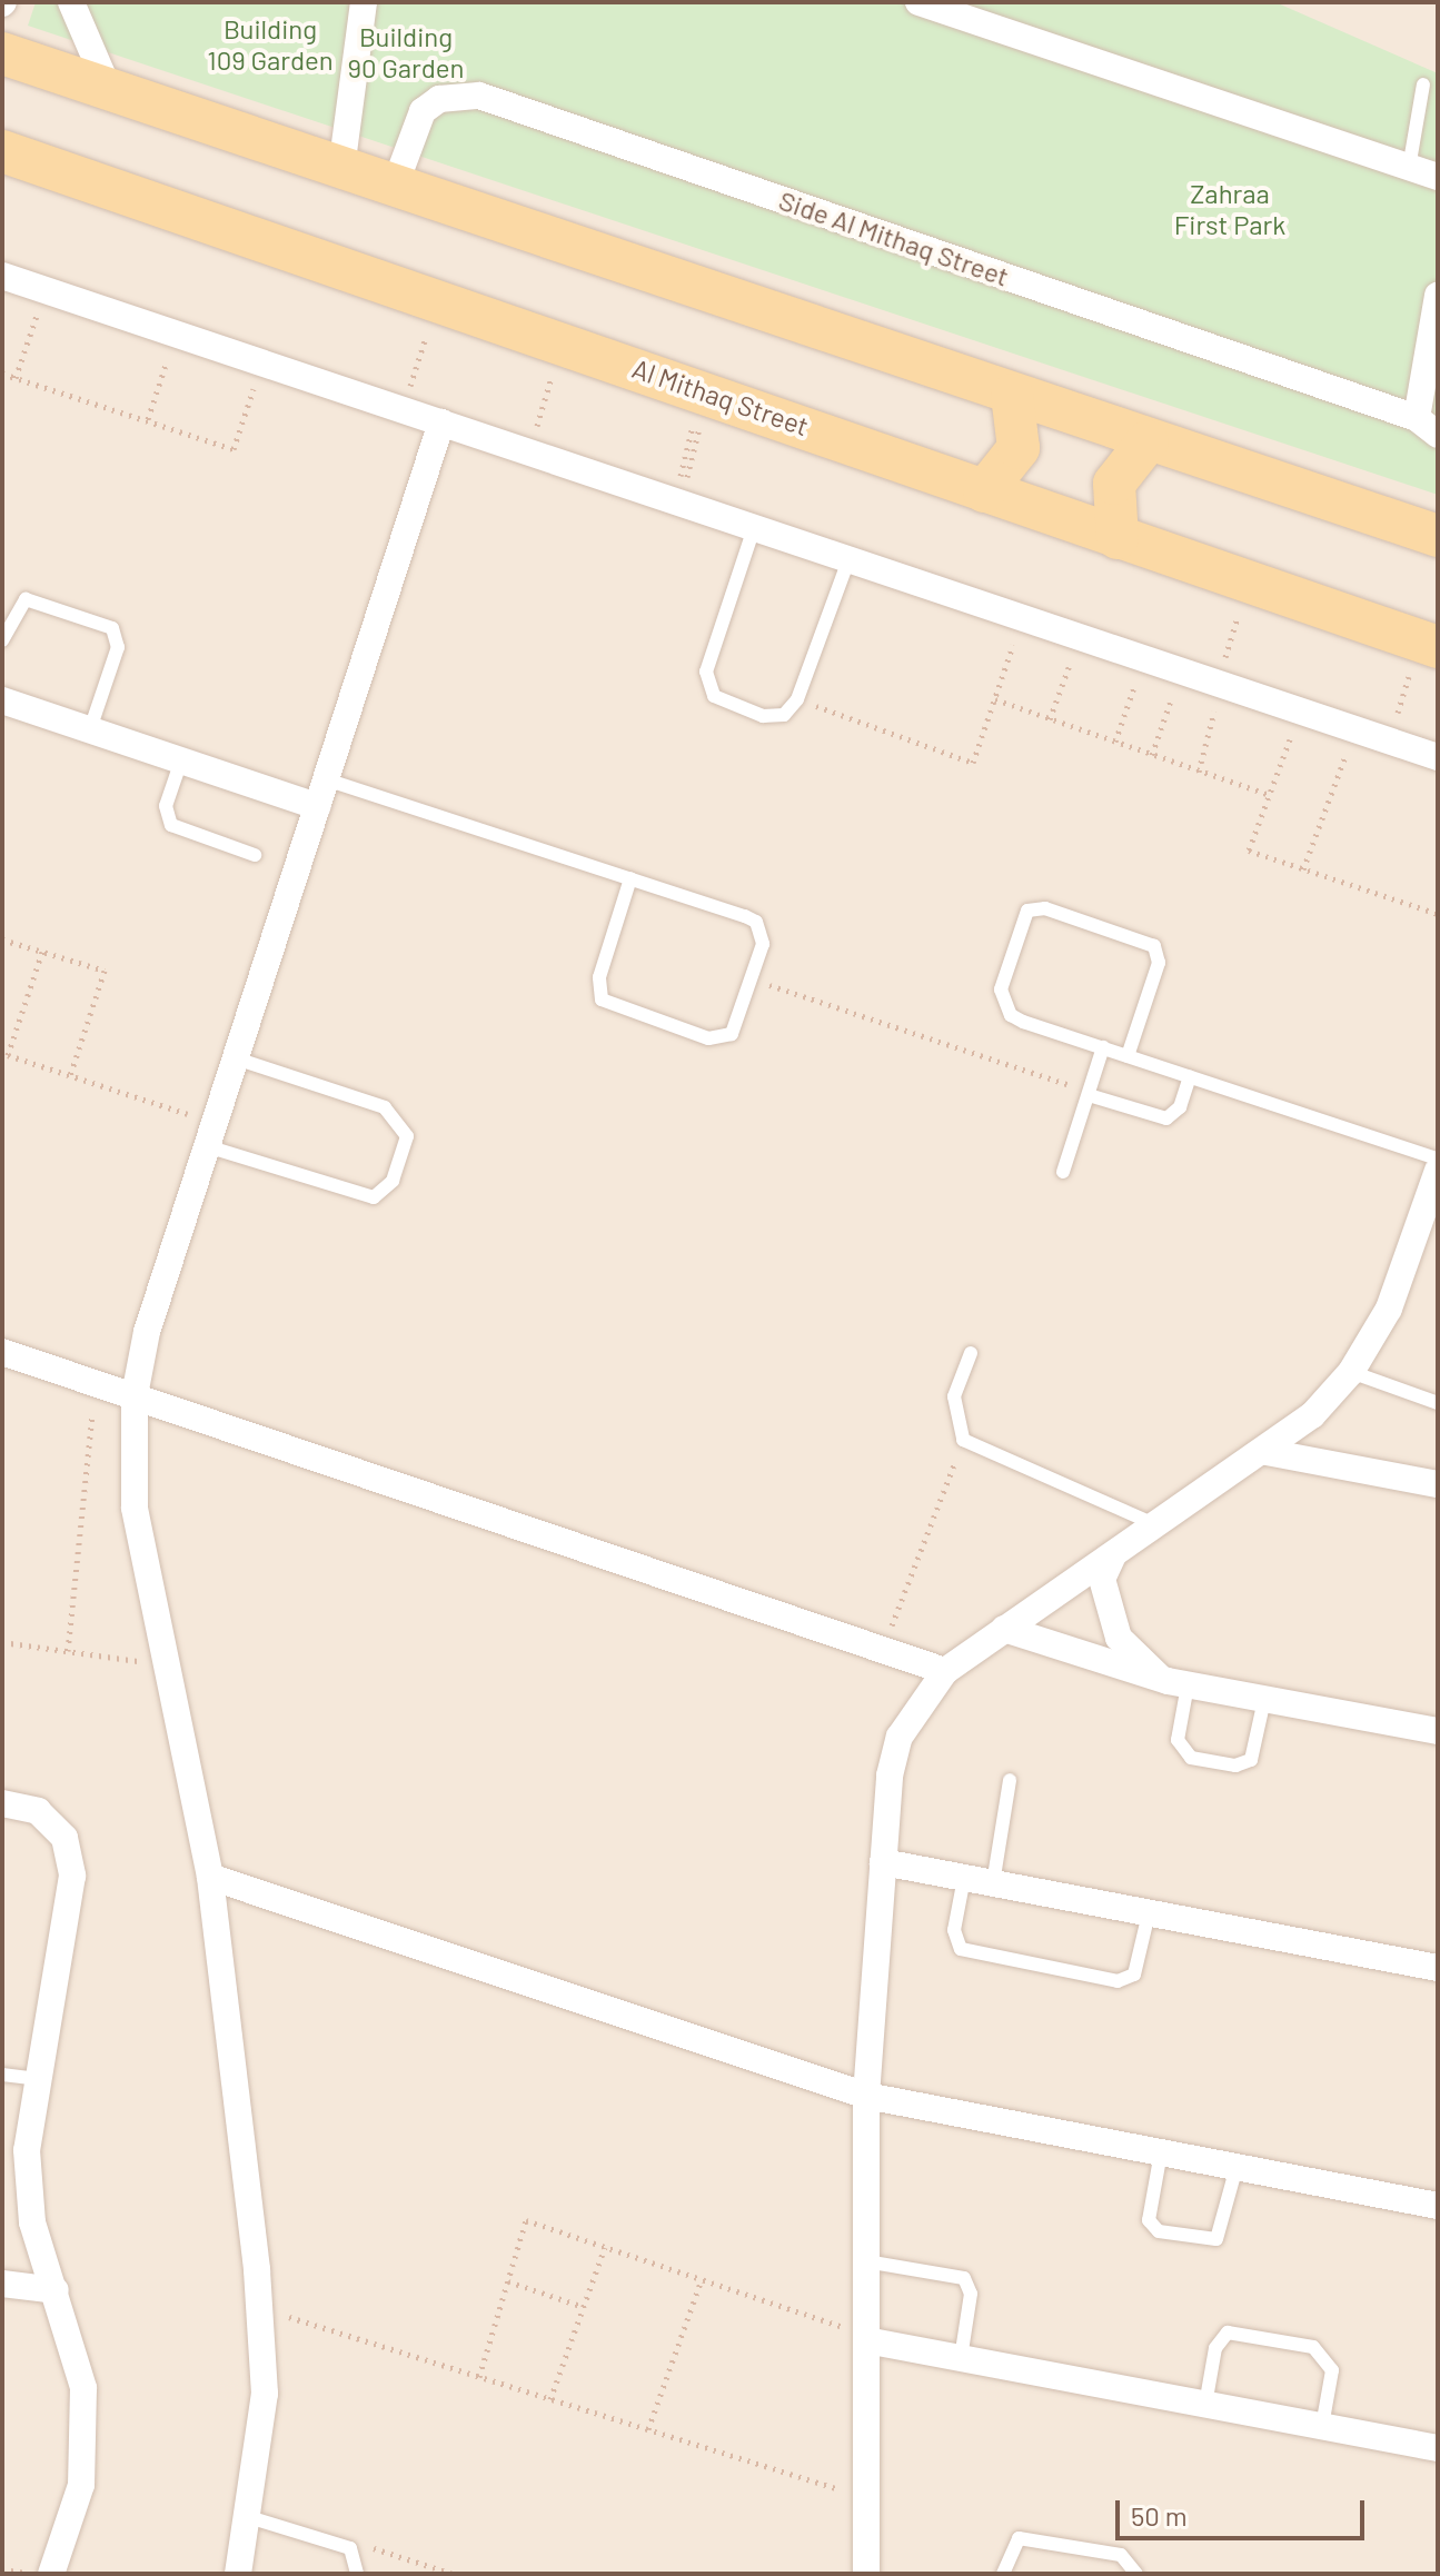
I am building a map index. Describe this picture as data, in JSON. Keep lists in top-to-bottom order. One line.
{"streets":{"main road":["Al Mithaq Street"],"street":["Side Al Mithaq Street"]},"parks":["Building 109 Garden","Building 90 Garden","Zahraa First Park"],"scale_bar":"50 m"}
